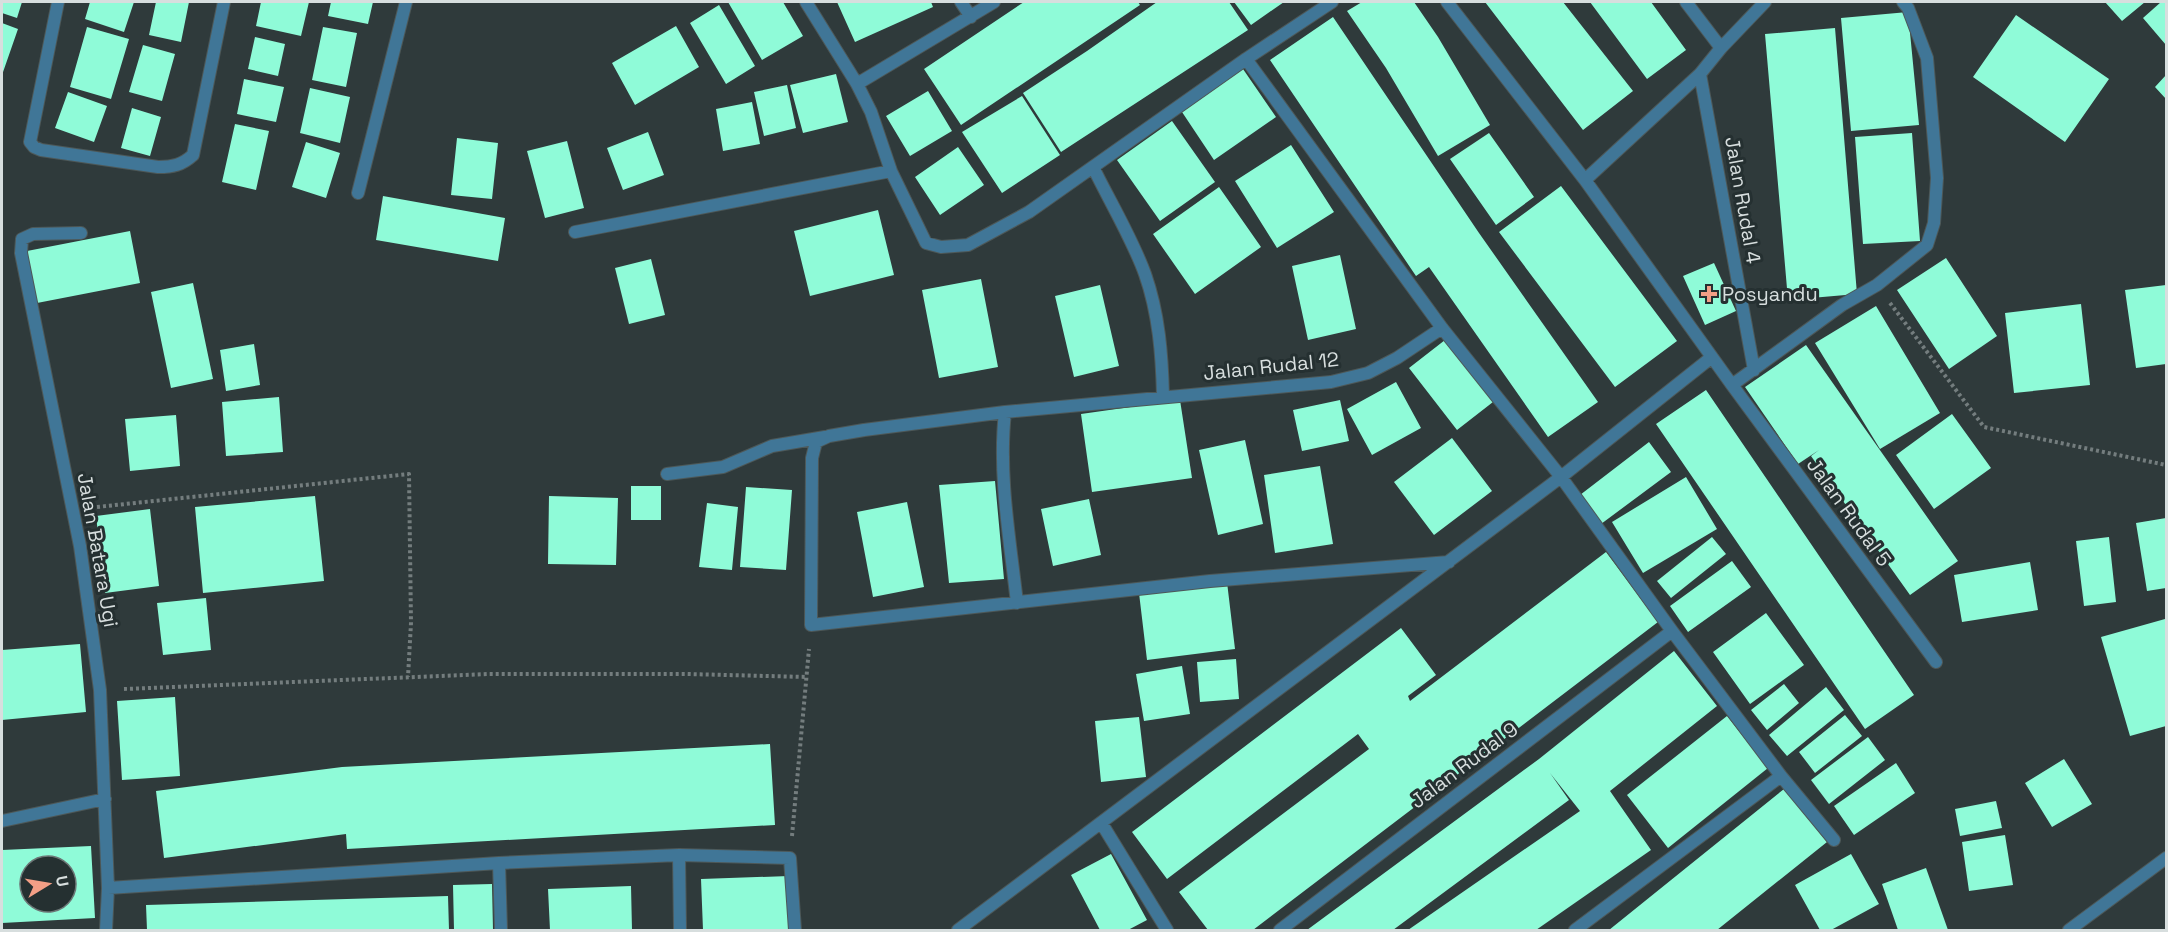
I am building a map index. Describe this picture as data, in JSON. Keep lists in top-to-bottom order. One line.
{"streets":{"street":["Jalan Rudal 4","Jalan Rudal 12","Jalan Rudal 5","Jalan Batara Ugi","Jalan Rudal 9"]},"places":{"health":["Posyandu"]},"north":"right"}
